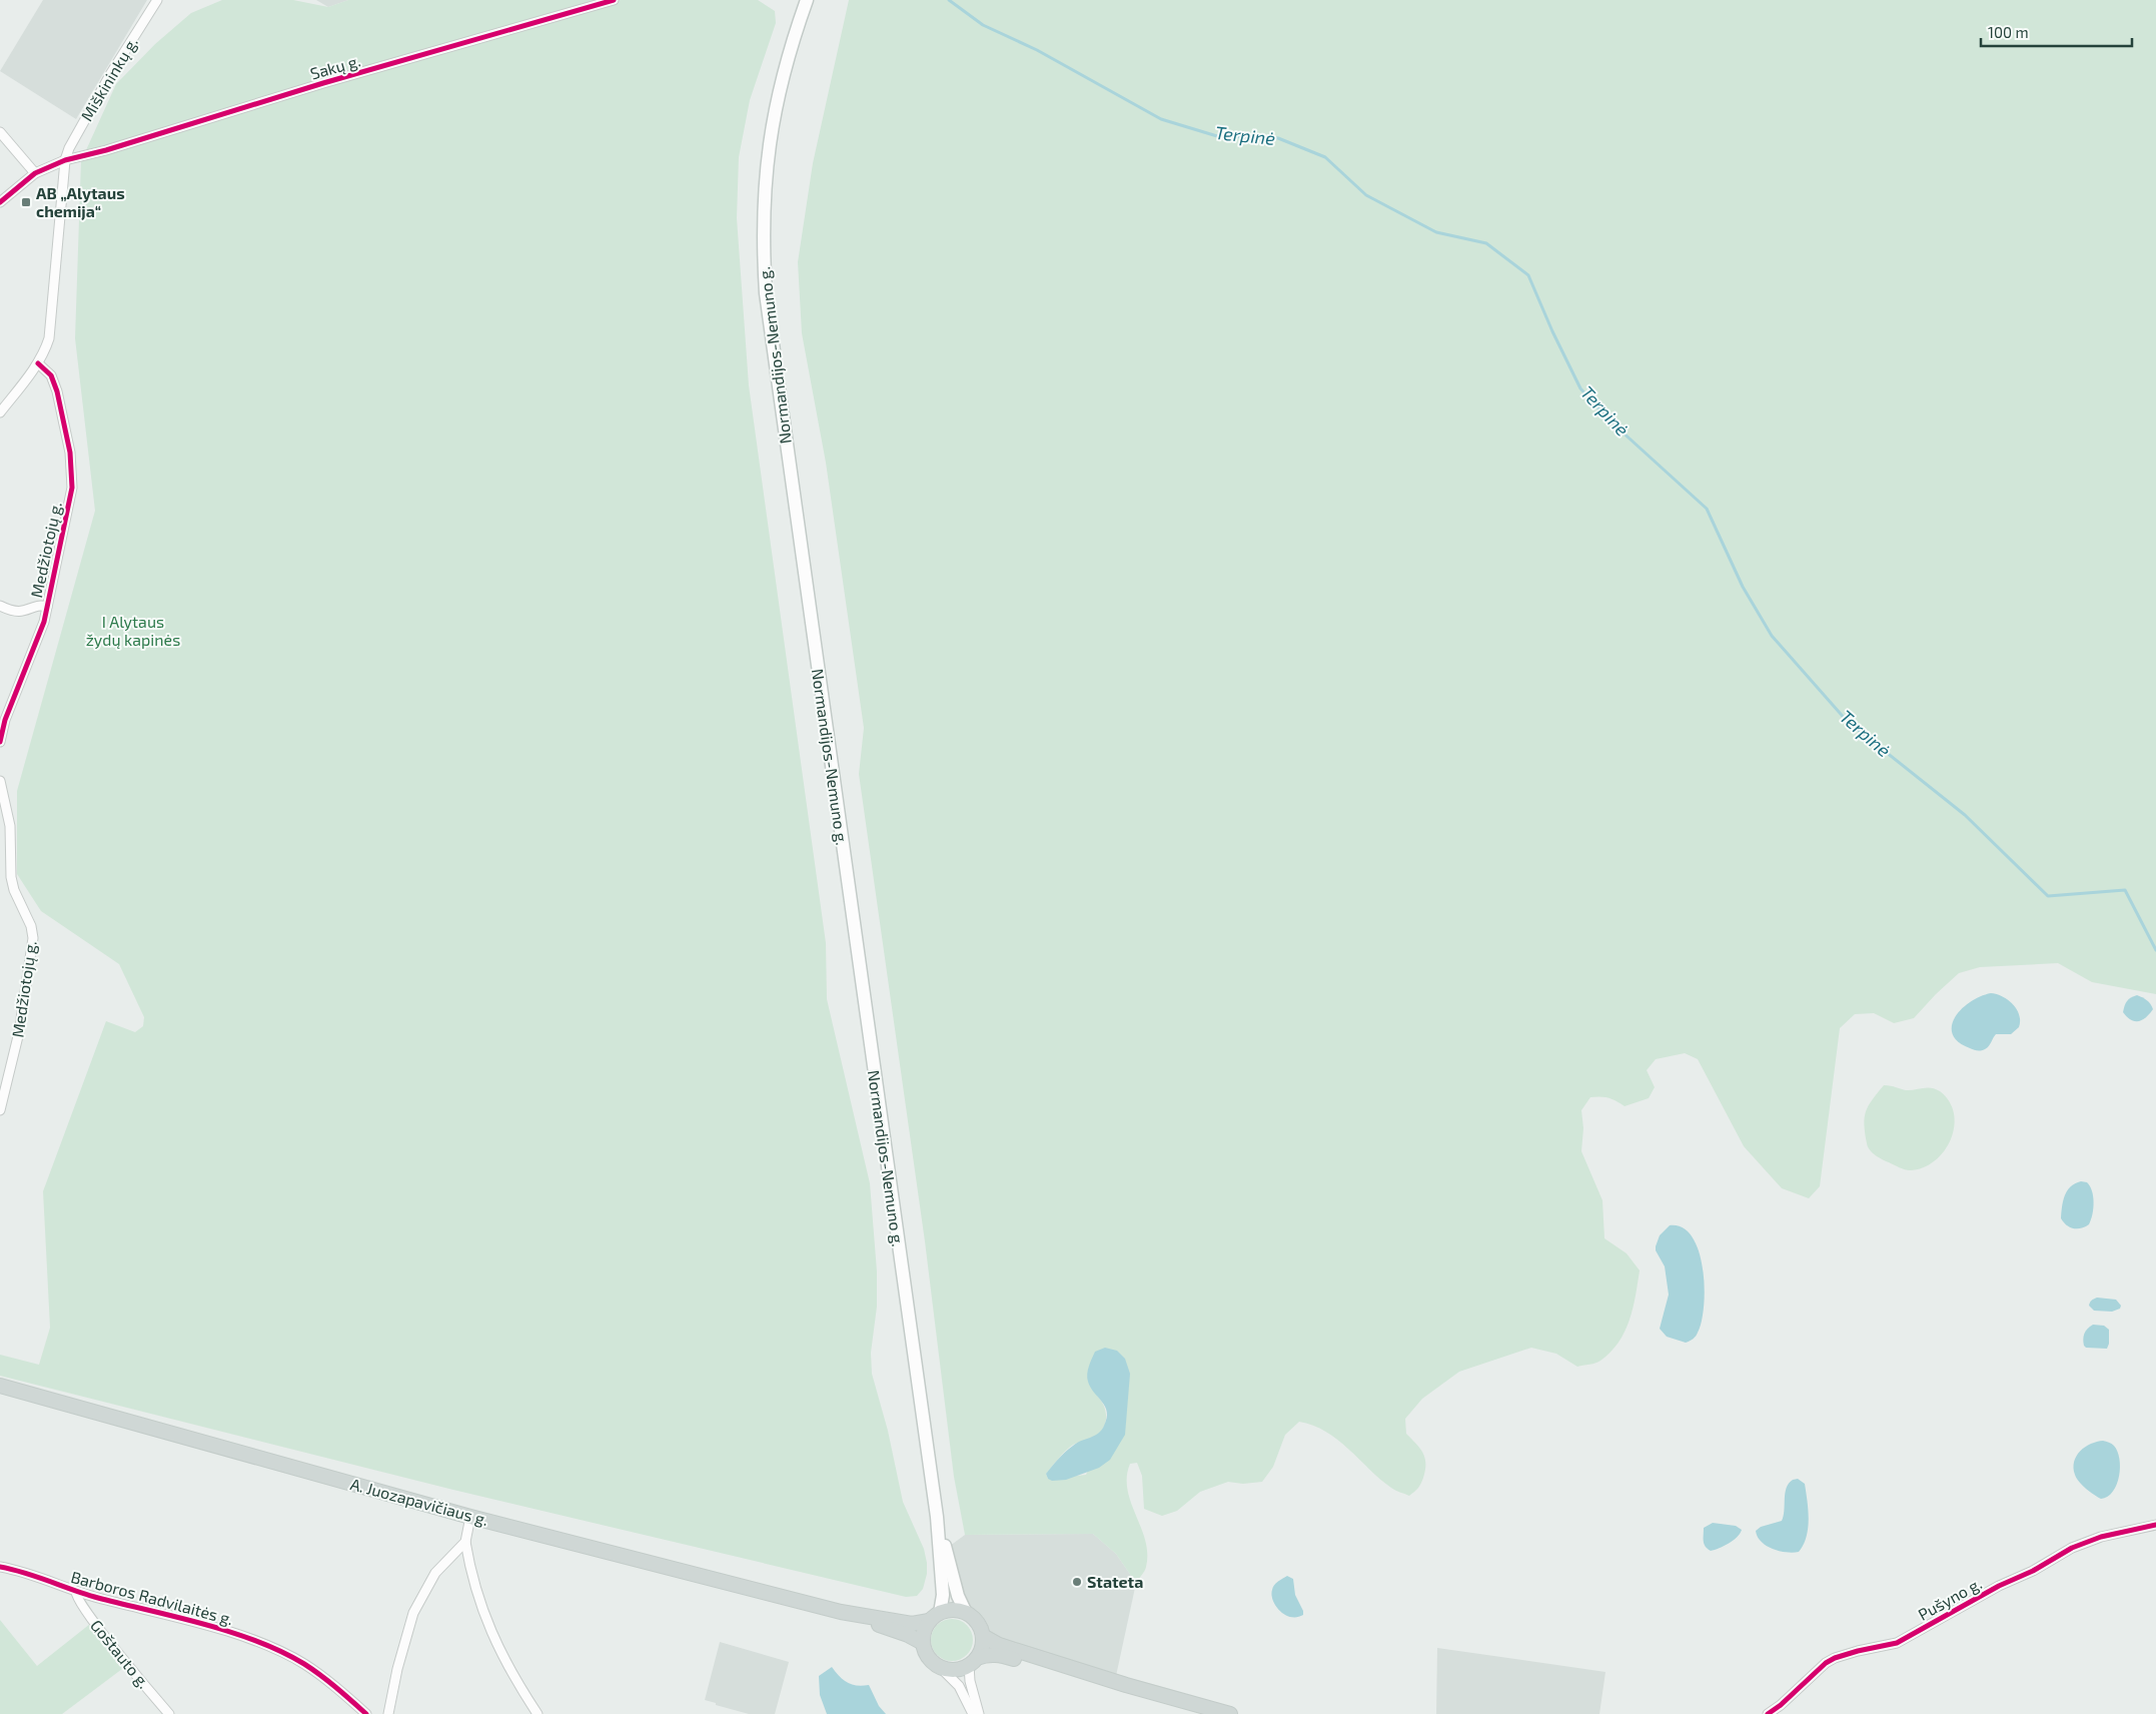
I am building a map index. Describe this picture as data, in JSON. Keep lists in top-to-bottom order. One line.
{"streets":{"main road":["Normandijos-Nemuno g.","A. Juozapavičiaus g."],"street":["Sakų g.","Miškininkų g.","Medžiotojų g.","Barboros Radvilaitės g.","Pušyno g.","Goštauto g."]},"crossings":[["Sakų g.","Miškininkų g."],["Normandijos-Nemuno g.","A. Juozapavičiaus g."],["Barboros Radvilaitės g.","Goštauto g."]],"water":["Terpinė"],"parks":["I Alytaus žydų kapinės"],"places":{"transit":["AB „Alytaus chemija“"],"other":["Stateta"]},"scale_bar":"100 m"}
